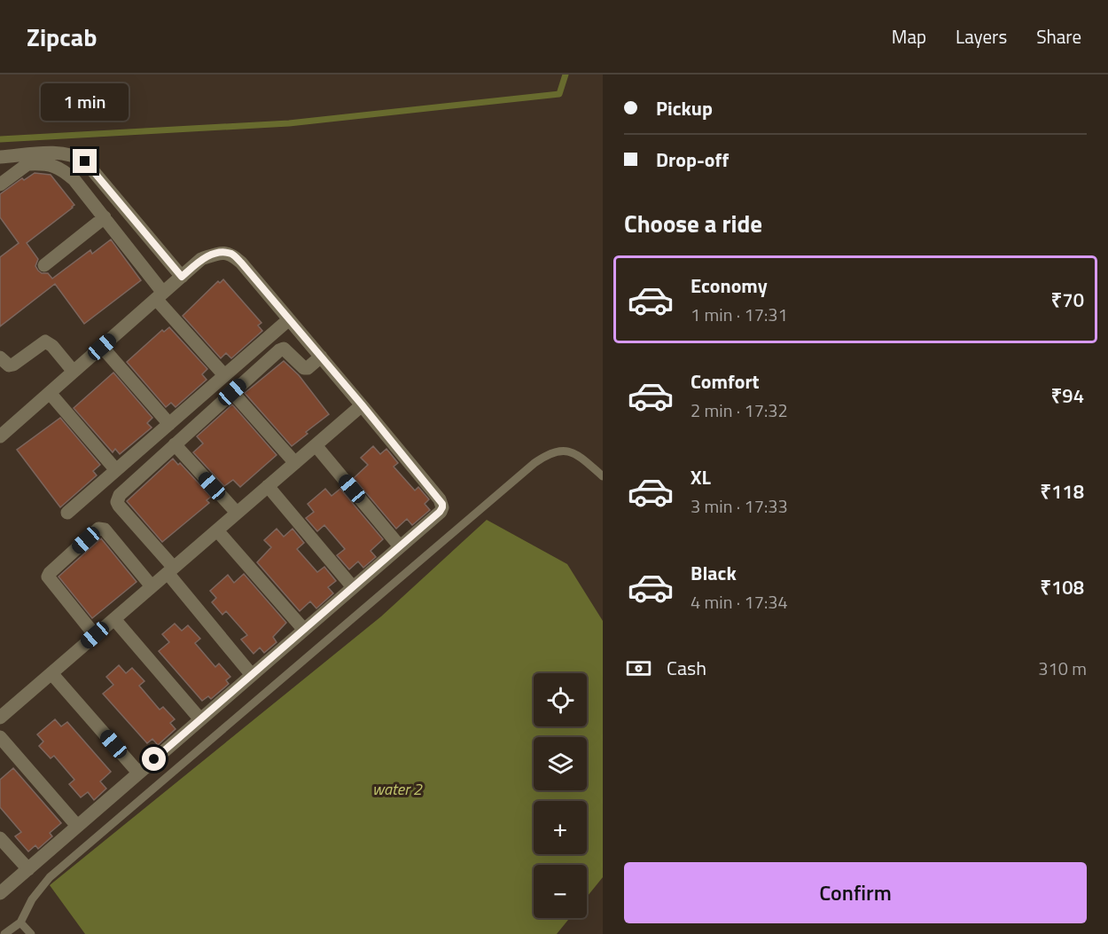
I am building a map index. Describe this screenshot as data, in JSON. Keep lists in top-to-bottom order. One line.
{"water":["water 2"],"page":{"header":"Zipcab","nav":["Map","Layers","Share"],"banner":["Pickup","Drop-off"],"bubble":"1 min","heading":"Choose a ride","list":[{"name":"Economy","note":"1 min · 17:31","value":"₹70"},{"name":"Comfort","note":"2 min · 17:32","value":"₹94"},{"name":"XL","note":"3 min · 17:33","value":"₹118"},{"name":"Black","note":"4 min · 17:34","value":"₹108"}],"pay":["Cash","310 m"],"map_buttons":["+","−"],"buttons":"Confirm"}}
